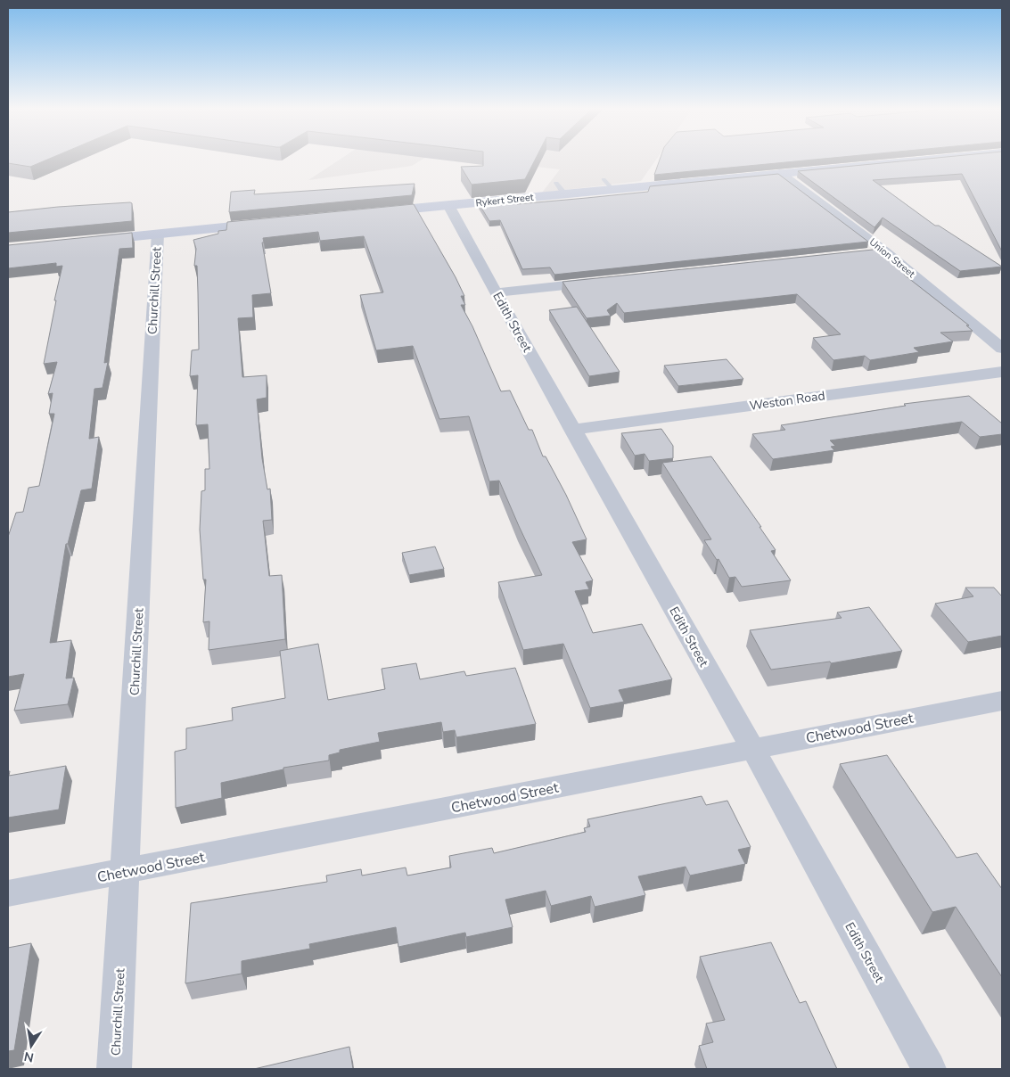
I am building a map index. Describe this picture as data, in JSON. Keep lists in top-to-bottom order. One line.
{"streets":{"street":["Rykert Street","Union Street","Churchill Street","Edith Street","Weston Road","Chetwood Street"]},"crossings":[["Rykert Street","Union Street"],["Rykert Street","Edith Street"],["Churchill Street","Chetwood Street"],["Edith Street","Weston Road"],["Edith Street","Chetwood Street"]],"north":"bottom"}
